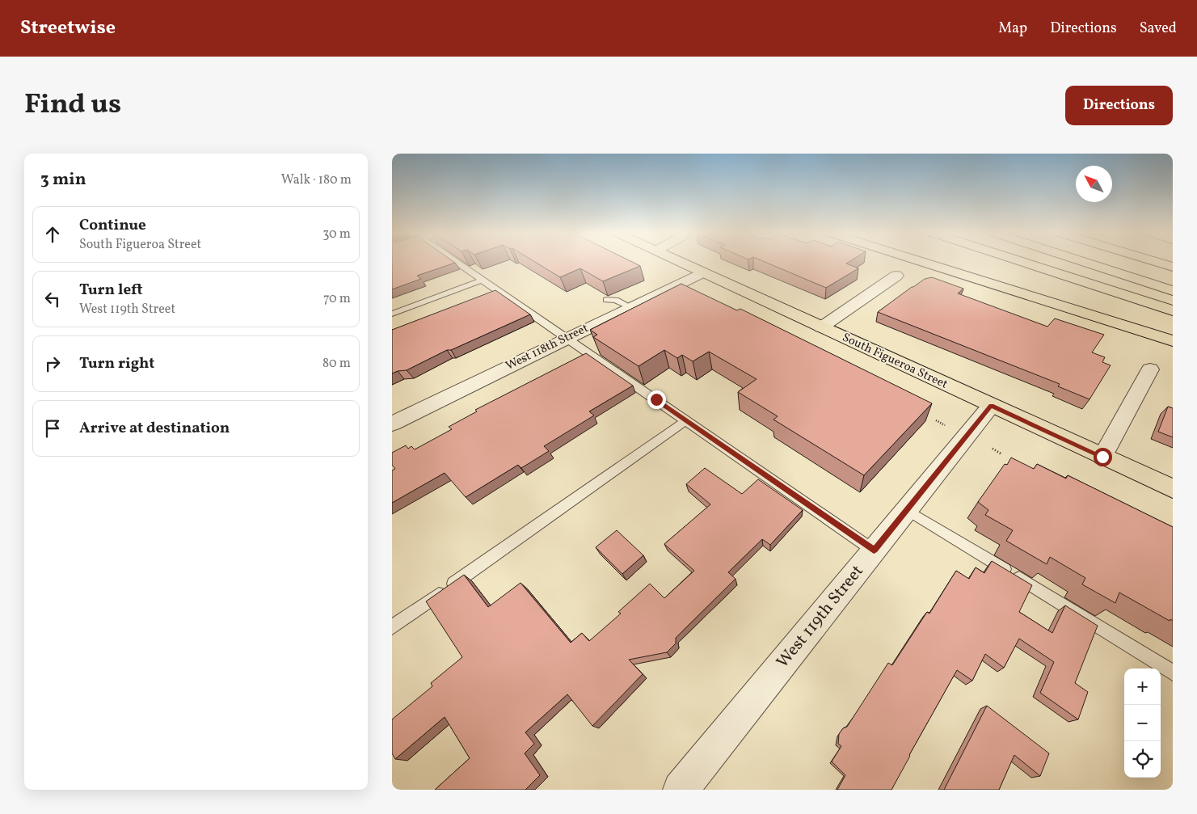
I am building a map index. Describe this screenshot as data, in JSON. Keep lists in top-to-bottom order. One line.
{"streets":{"main road":["South Figueroa Street"],"street":["West 118th Street","West 119th Street"]},"crossings":[["West 118th Street","South Figueroa Street"],["South Figueroa Street","West 119th Street"]],"north":"top left","page":{"header":"Streetwise","nav":["Map","Directions","Saved"],"title":"Find us","buttons":"Directions","heading":["3 min","Walk · 180 m"],"list":[["Continue","South Figueroa Street","30 m"],["Turn left","West 119th Street","70 m"],["Turn right","80 m"],"Arrive at destination"],"map_buttons":["+","−"]}}
